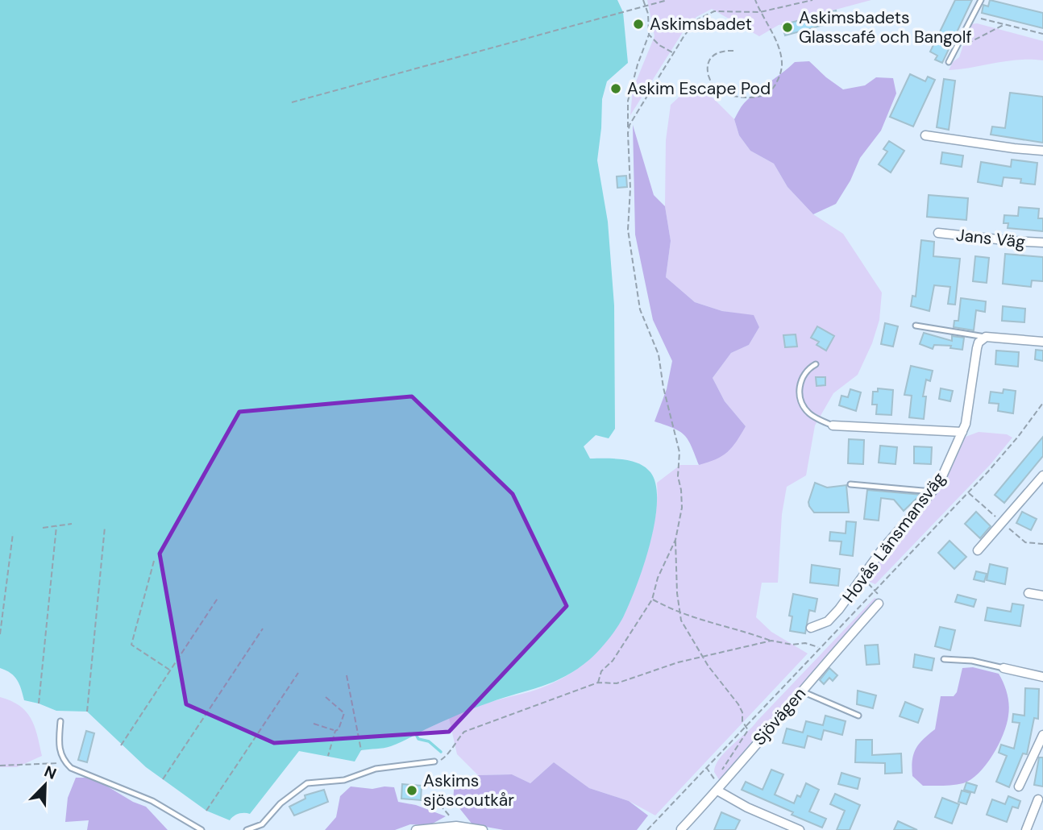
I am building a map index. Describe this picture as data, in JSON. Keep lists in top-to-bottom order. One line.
{"streets":{"street":["Jans Väg","Hovås Länsmansväg","Sjövägen"]},"places":["Askimsbadet","Askimsbadets Glasscafé och Bangolf","Askim Escape Pod","Askims sjöscoutkår"],"north":"top right"}
